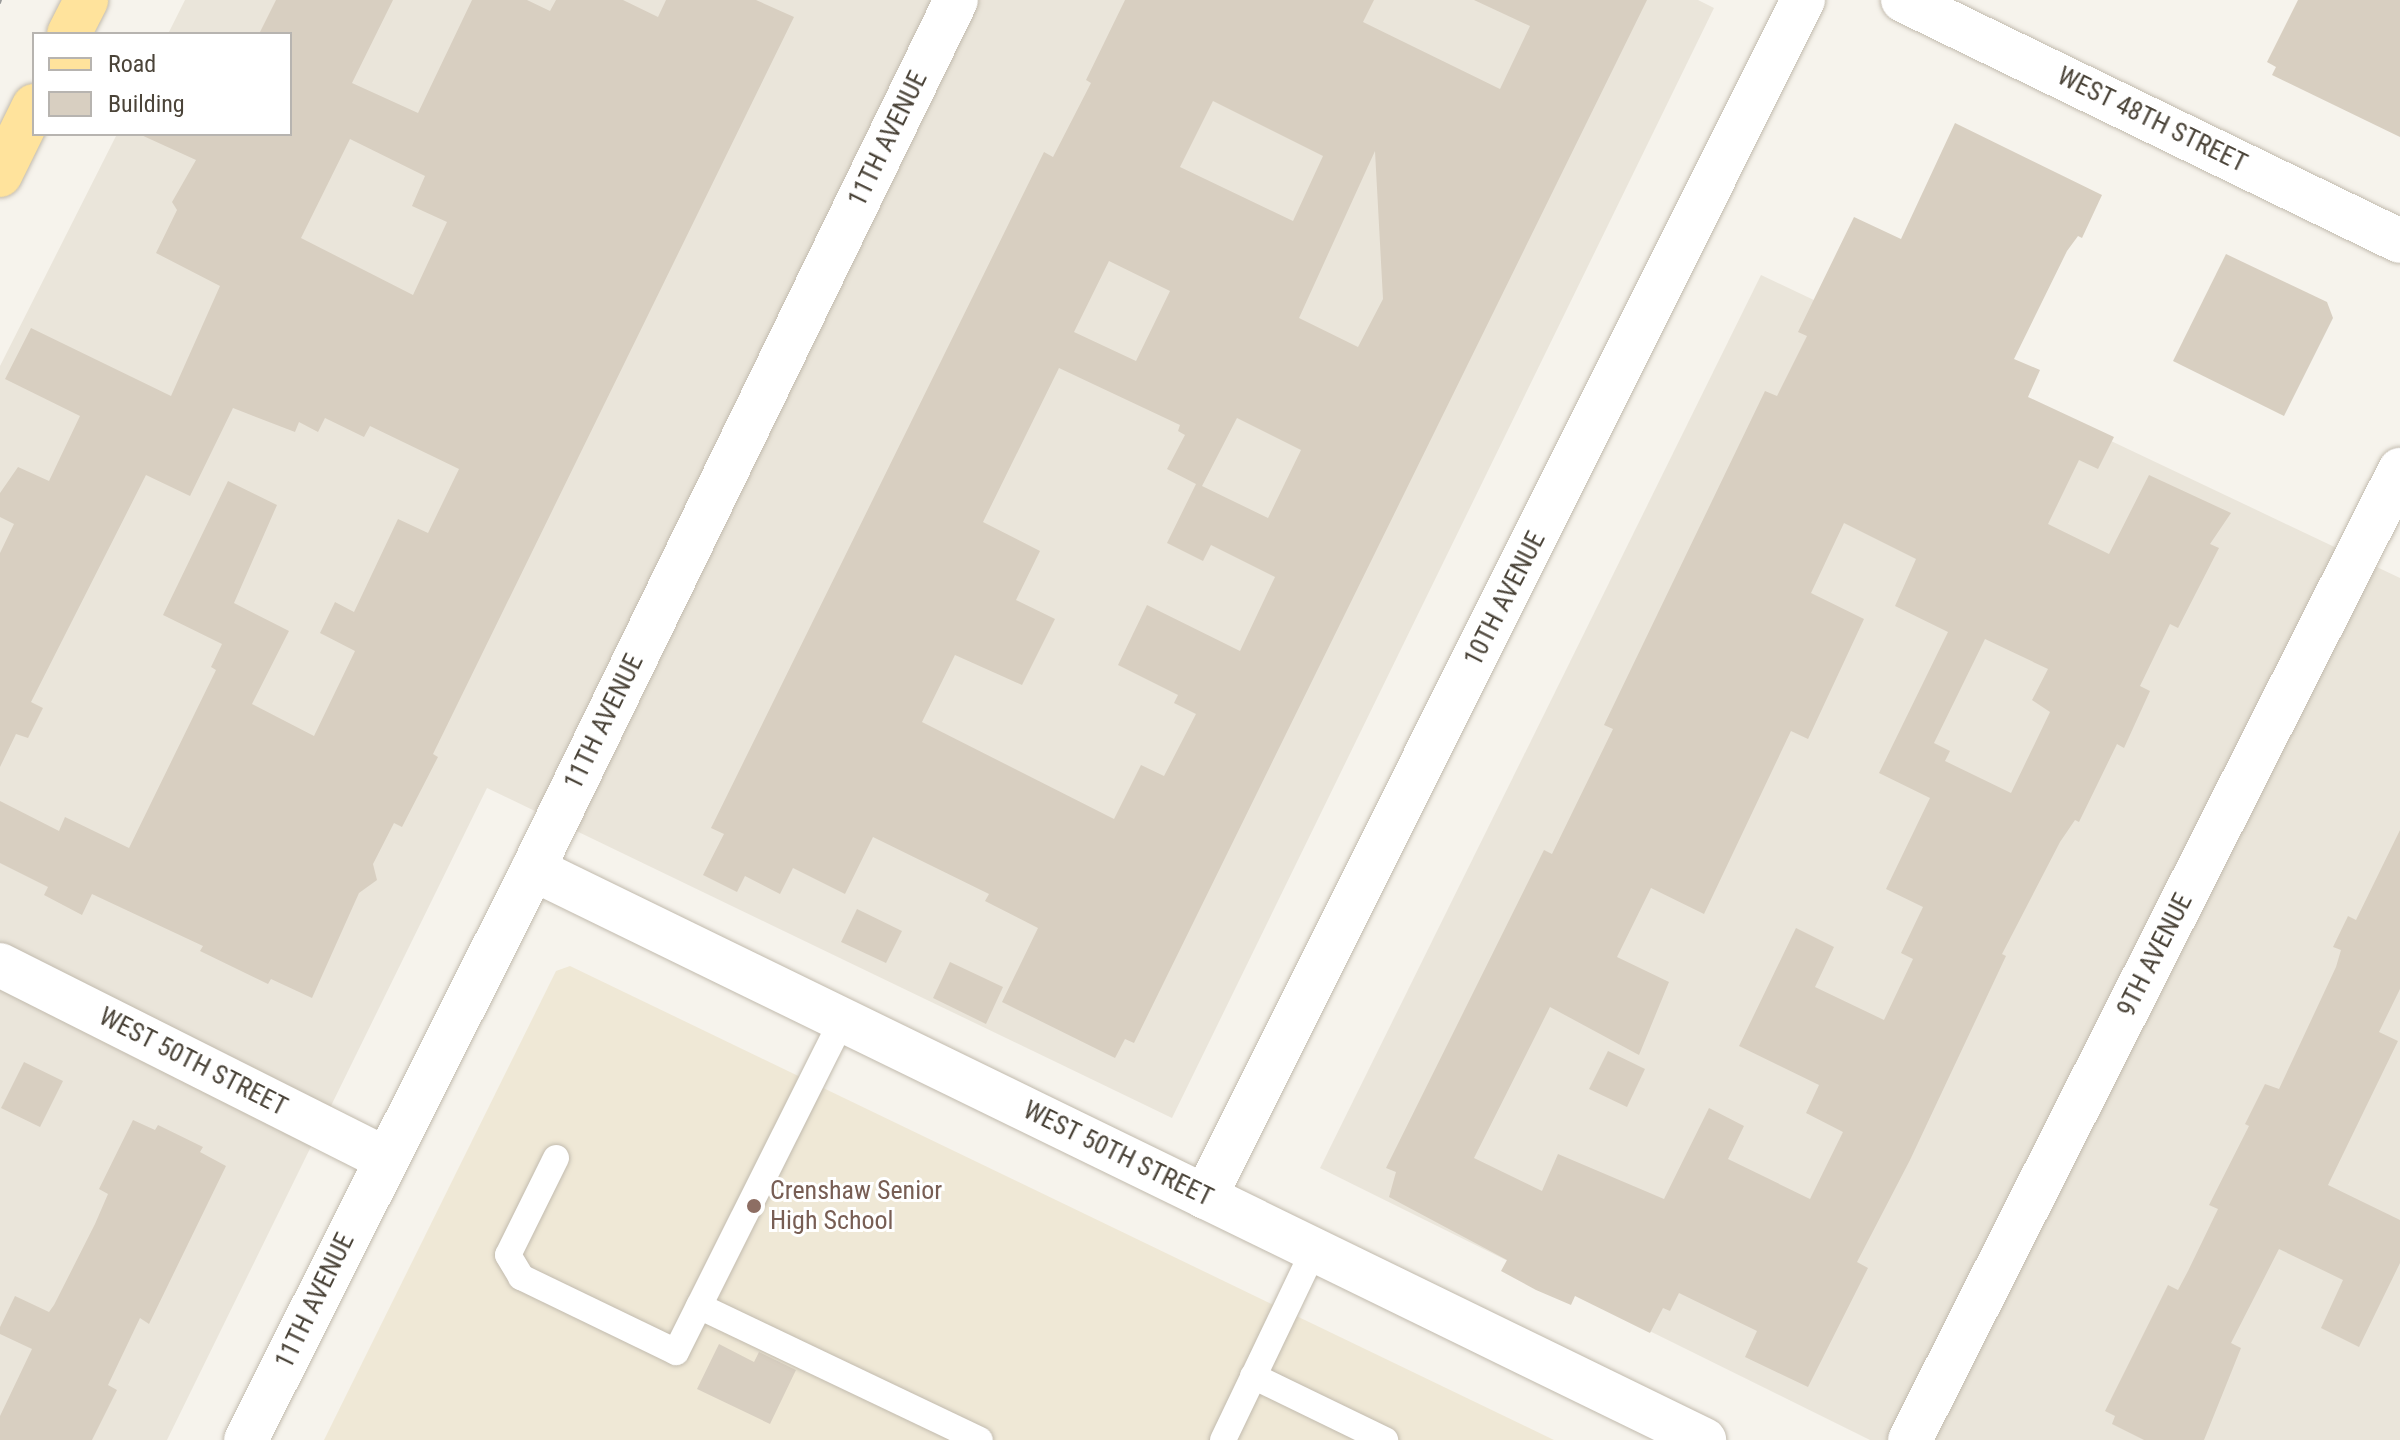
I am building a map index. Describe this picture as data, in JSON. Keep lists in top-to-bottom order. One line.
{"streets":{"street":["WEST 48TH STREET","11TH AVENUE","10TH AVENUE","9TH AVENUE","WEST 50TH STREET"]},"crossings":[["11TH AVENUE","WEST 50TH STREET"],["10TH AVENUE","WEST 50TH STREET"]],"places":["Crenshaw Senior High School"],"legend":["Road","Building"]}
